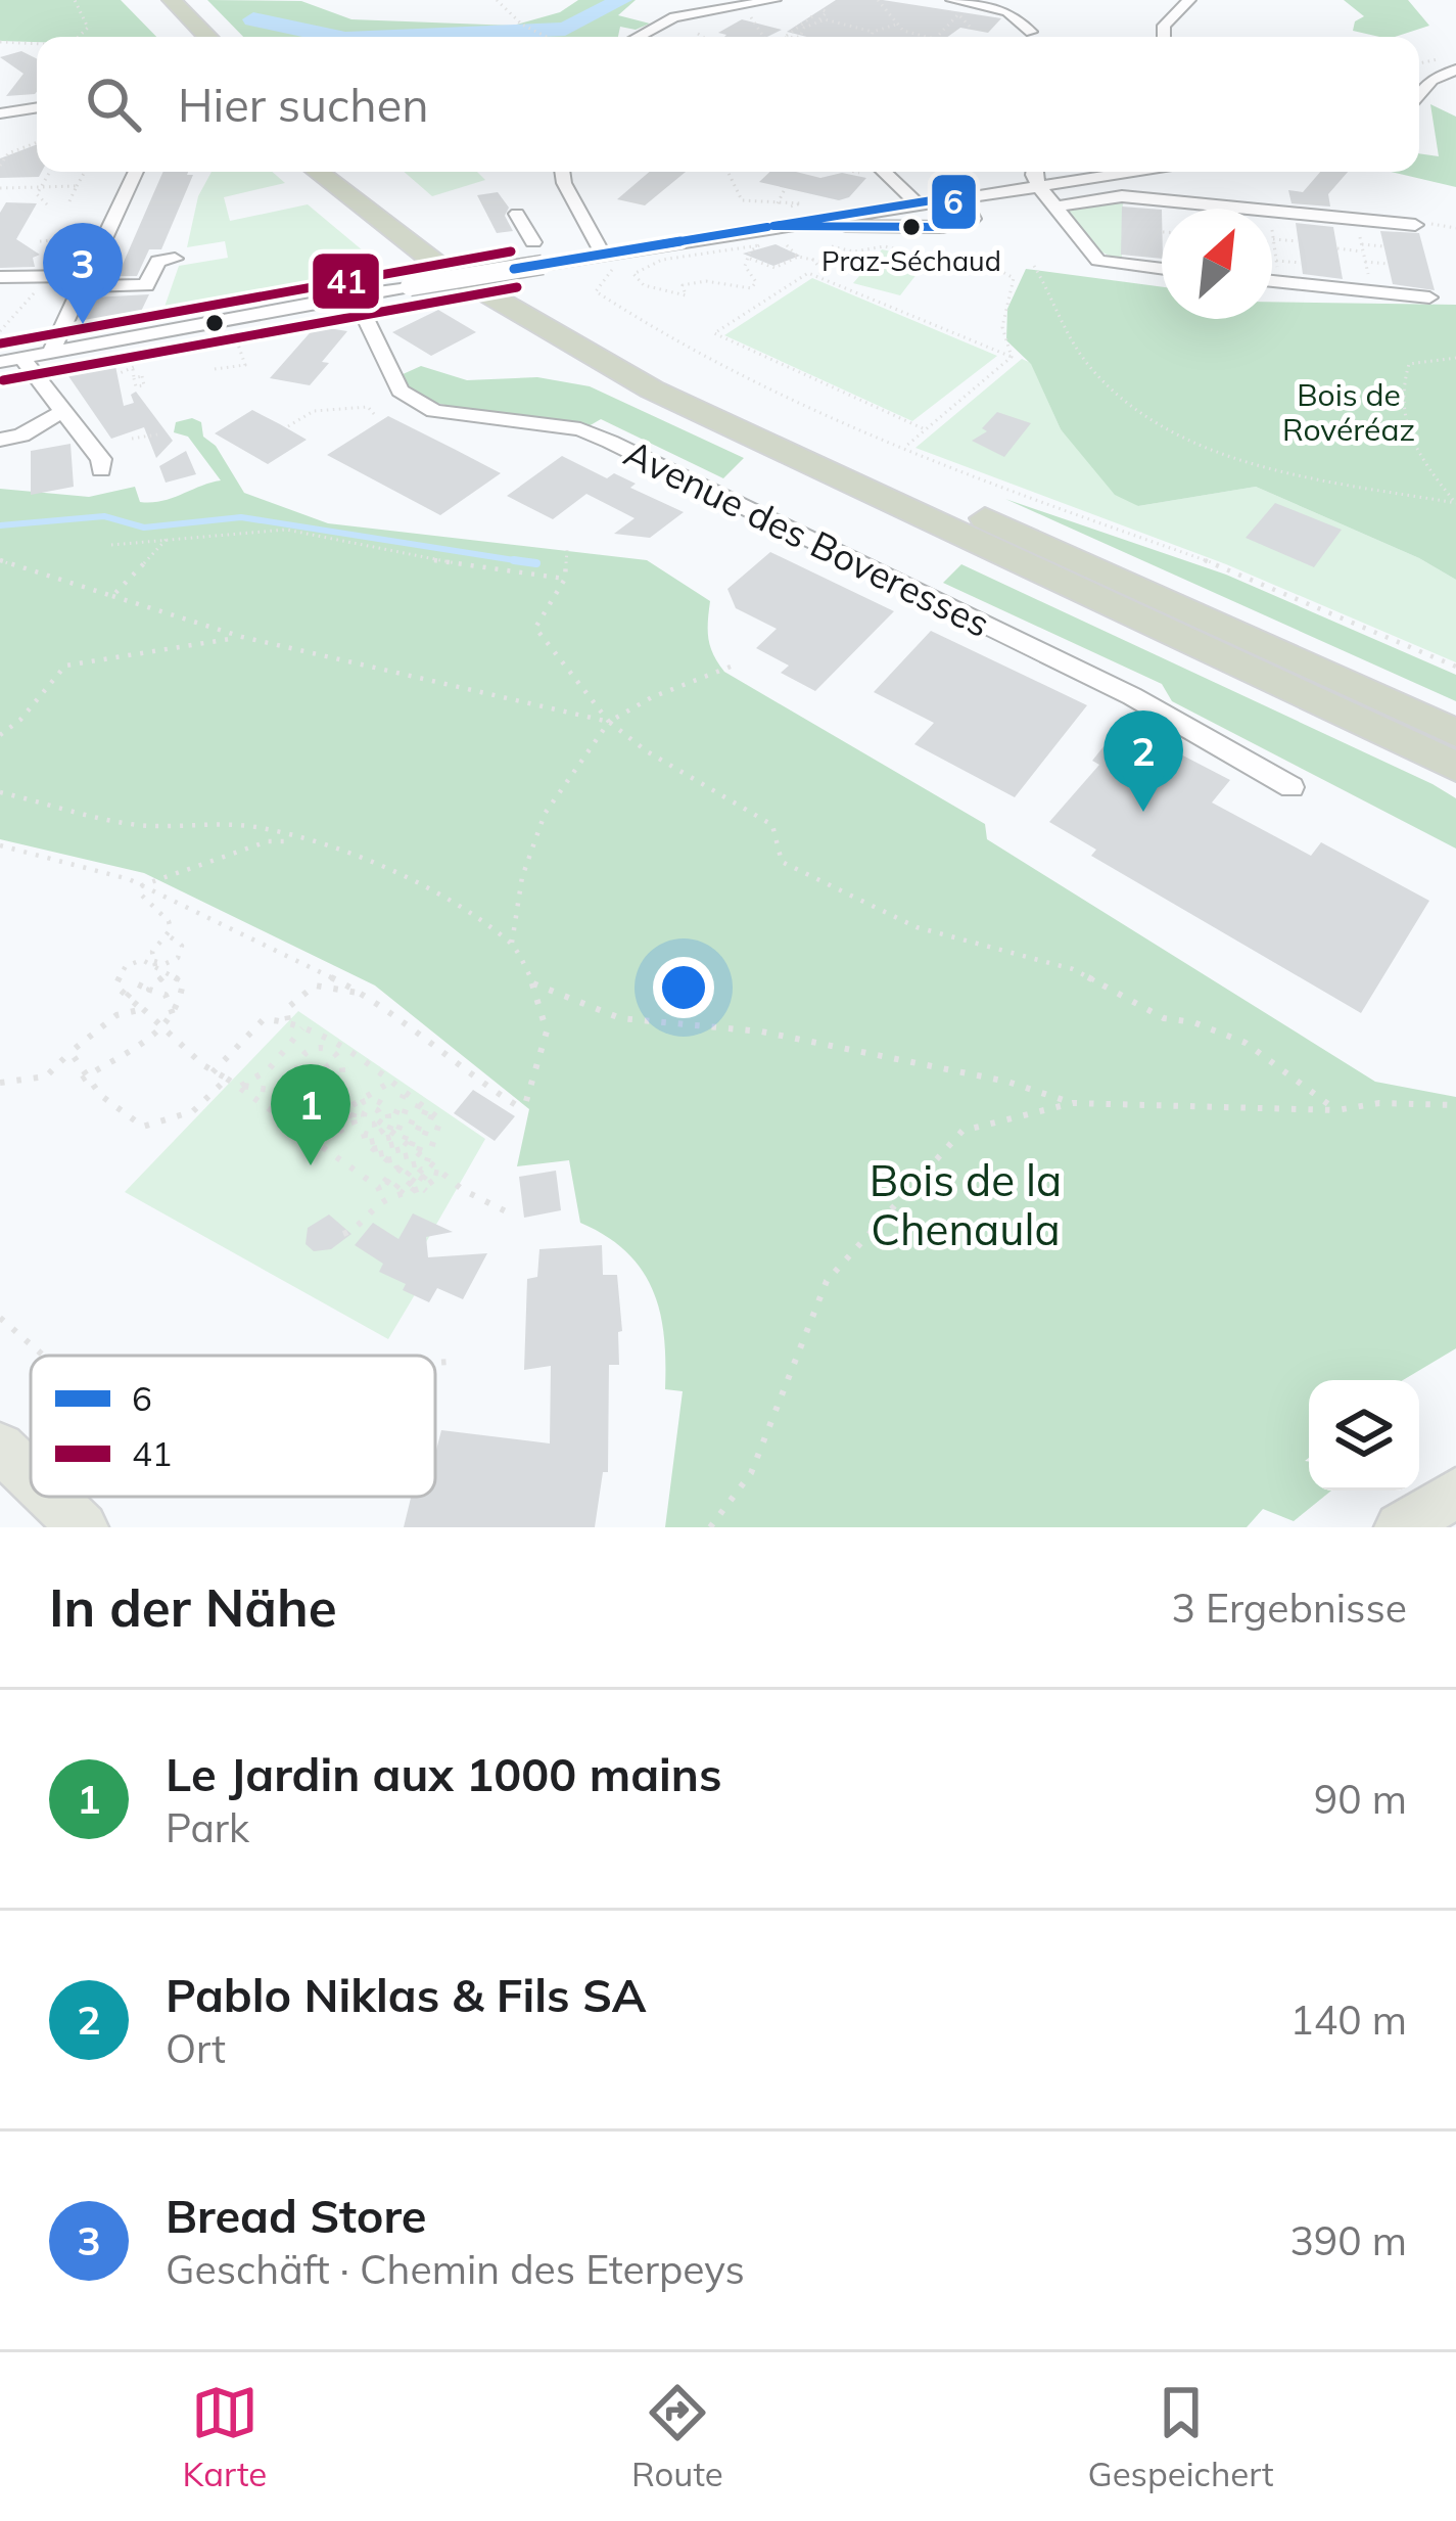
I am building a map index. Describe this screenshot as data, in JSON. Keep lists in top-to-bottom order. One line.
{"streets":{"street":["Avenue des Boveresses"]},"parks":["Bois de Rovéréaz","Bois de la Chenaula"],"places":["Praz-Séchaud"],"lines":["transit line 6","transit line 41"],"legend":["6","41"],"north":"top right","page":{"search":"Hier suchen","pins":["3","2","1"],"heading":["In der Nähe","3 Ergebnisse"],"list":[{"mark":"1","name":"Le Jardin aux 1000 mains","note":"Park","value":"90 m"},{"mark":"2","name":"Pablo Niklas & Fils SA","note":"Ort","value":"140 m"},{"mark":"3","name":"Bread Store","note":"Geschäft · Chemin des Eterpeys","value":"390 m"}],"nav":["Karte","Route","Gespeichert"]}}
